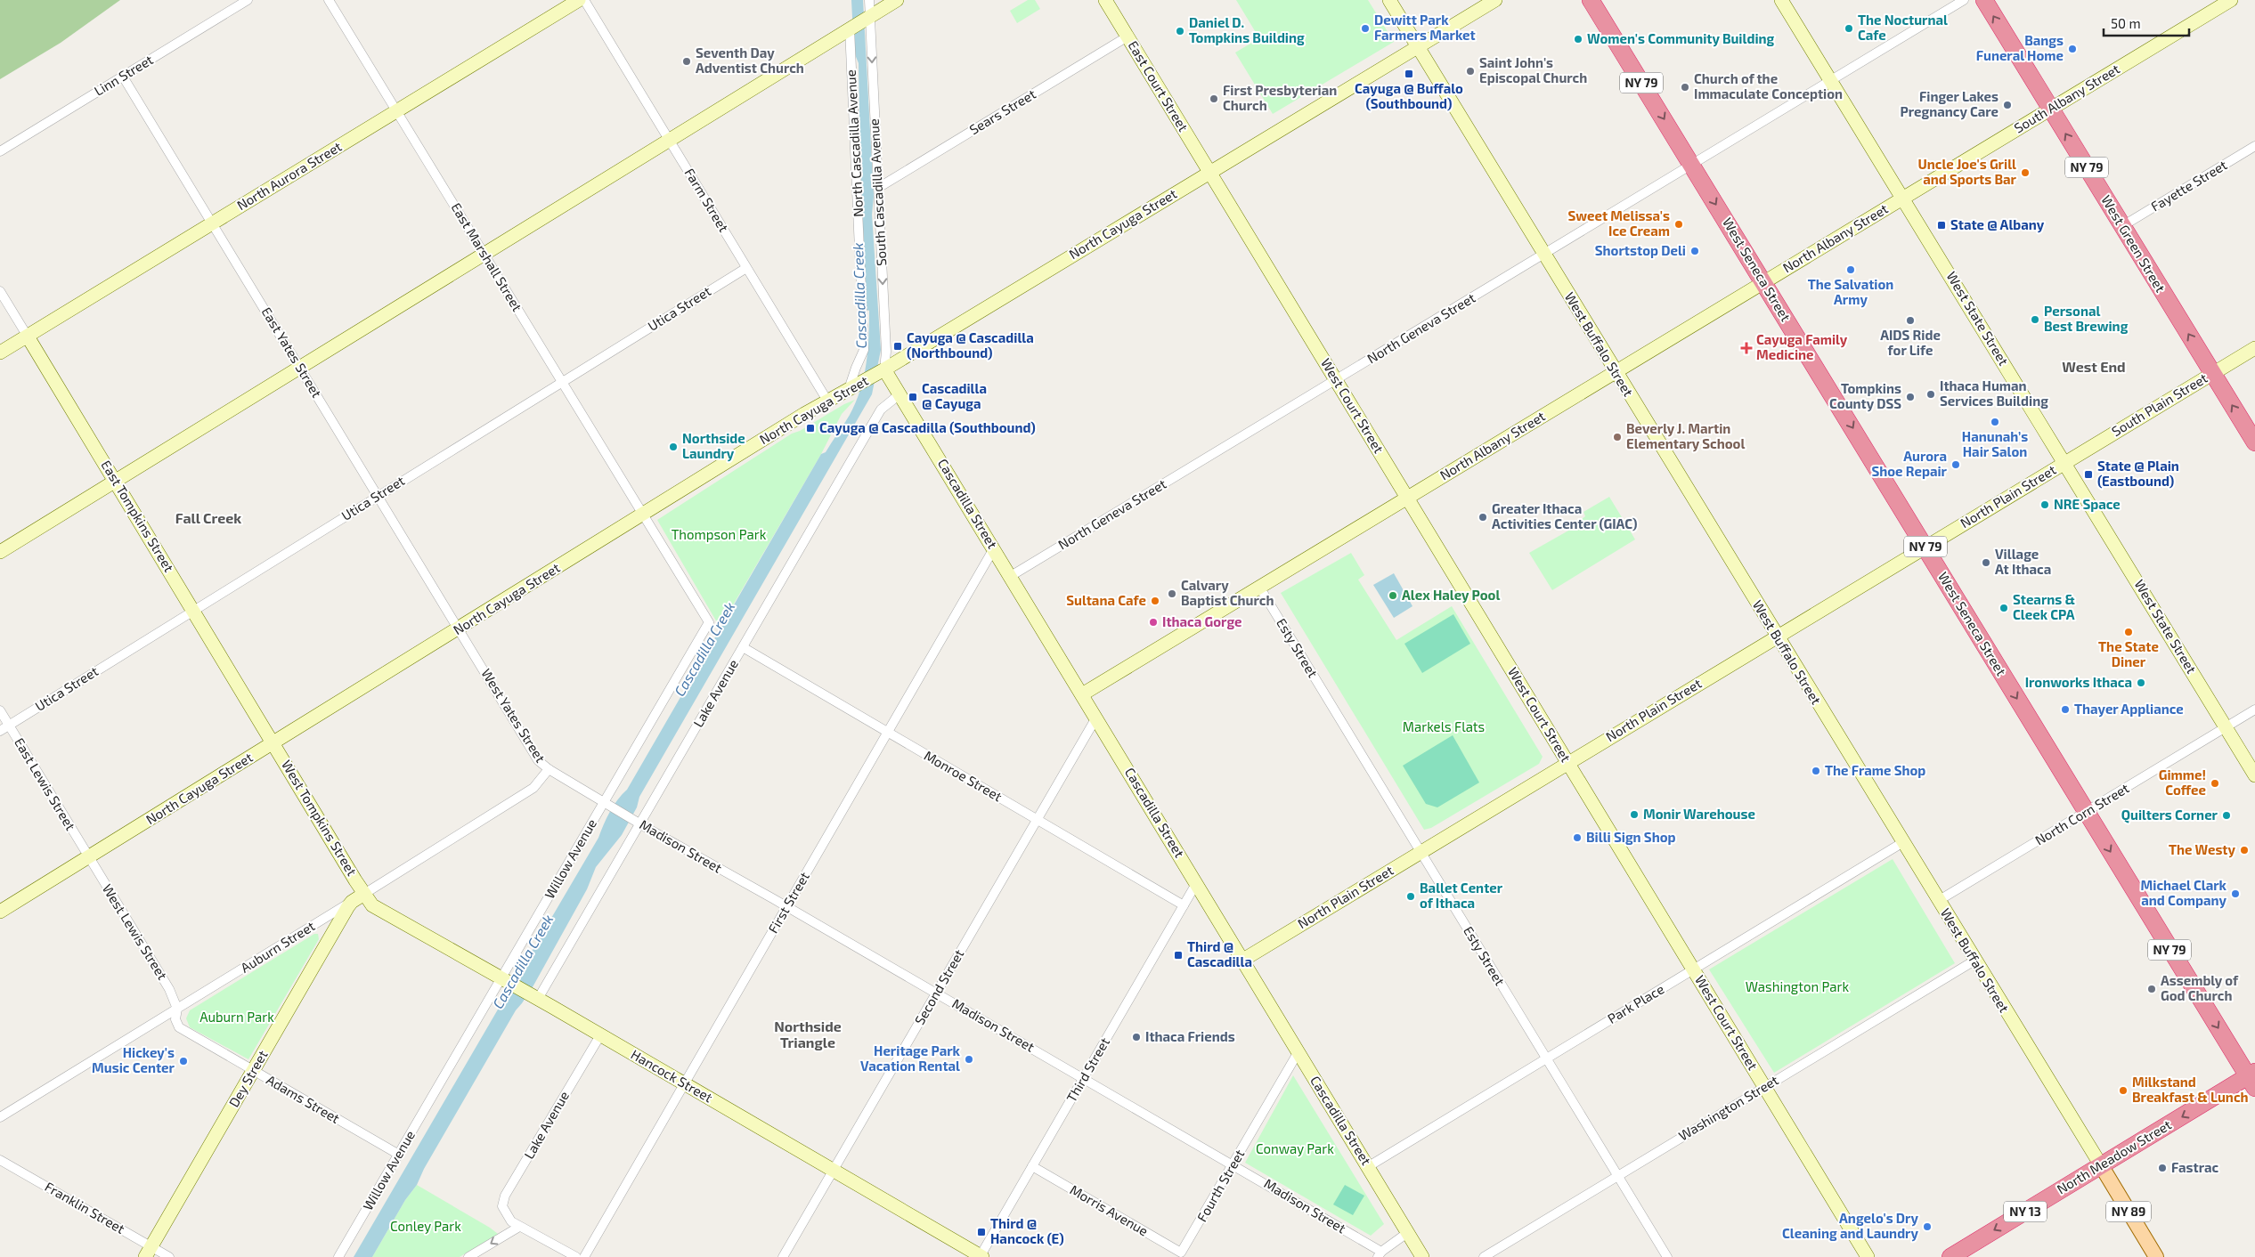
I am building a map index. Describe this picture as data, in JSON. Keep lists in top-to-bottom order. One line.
{"streets":{"highway":["NY 79","West Green Street","West Seneca Street","North Meadow Street","NY 13"],"main road":["West Buffalo Street","NY 89"],"street":["Linn Street","East Court Street","South Albany Street","Sears Street","North Cascadilla Avenue","North Aurora Street","Fayette Street","South Cascadilla Avenue","Farm Street","North Cayuga Street","North Albany Street","East Marshall Street","Utica Street","West State Street","North Geneva Street","East Yates Street","South Plain Street","West Court Street","North Plain Street","Cascadilla Street","East Tompkins Street","Esty Street","Lake Avenue","West Yates Street","Monroe Street","East Lewis Street","North Corn Street","West Tompkins Street","Madison Street","Willow Avenue","First Street","West Lewis Street","Auburn Street","Second Street","Park Place","Third Street","Hancock Street","Dey Street","Adams Street","Washington Street","Fourth Street","Franklin Street","Morris Avenue"]},"crossings":[["Linn Street","East Yates Street"],["East Court Street","Sears Street"],["East Court Street","North Cayuga Street"],["East Court Street","West Court Street"],["South Albany Street","North Albany Street"],["South Albany Street","West Green Street"],["South Albany Street","West State Street"],["Sears Street","South Cascadilla Avenue"],["North Cascadilla Avenue","North Cayuga Street"],["North Aurora Street","East Marshall Street"],["North Aurora Street","East Yates Street"],["North Aurora Street","East Tompkins Street"],["Fayette Street","West Green Street"],["South Cascadilla Avenue","North Cayuga Street"],["South Cascadilla Avenue","Cascadilla Street"],["Farm Street","North Cayuga Street"],["Farm Street","Utica Street"],["North Cayuga Street","East Marshall Street"],["North Cayuga Street","West Buffalo Street"],["North Cayuga Street","East Yates Street"],["North Cayuga Street","West Court Street"],["North Cayuga Street","Cascadilla Street"],["North Cayuga Street","East Tompkins Street"],["North Cayuga Street","West Yates Street"],["North Cayuga Street","East Lewis Street"],["North Cayuga Street","West Tompkins Street"],["North Cayuga Street","West Lewis Street"],["North Albany Street","West Seneca Street"],["North Albany Street","West State Street"],["North Albany Street","West Buffalo Street"],["North Albany Street","West Court Street"],["North Albany Street","Cascadilla Street"],["North Albany Street","Esty Street"],["West Green Street","South Plain Street"],["East Marshall Street","Utica Street"],["East Marshall Street","Willow Avenue"],["West Seneca Street","North Geneva Street"],["West Seneca Street","North Plain Street"],["West Seneca Street","North Corn Street"],["West Seneca Street","North Meadow Street"],["Utica Street","East Yates Street"],["Utica Street","East Tompkins Street"],["Utica Street","East Lewis Street"],["West State Street","North Geneva Street"],["West State Street","South Plain Street"],["West State Street","North Plain Street"],["West State Street","North Corn Street"],["North Geneva Street","West Buffalo Street"],["North Geneva Street","West Court Street"],["North Geneva Street","Cascadilla Street"],["West Buffalo Street","North Plain Street"],["West Buffalo Street","North Corn Street"],["West Buffalo Street","Park Place"],["West Buffalo Street","Washington Street"],["West Buffalo Street","North Meadow Street"],["East Yates Street","West Yates Street"],["South Plain Street","North Plain Street"],["West Court Street","North Plain Street"],["West Court Street","Park Place"],["West Court Street","Washington Street"],["North Plain Street","Cascadilla Street"],["North Plain Street","Esty Street"],["Cascadilla Street","Lake Avenue"],["Cascadilla Street","First Street"],["Cascadilla Street","Second Street"],["Cascadilla Street","Park Place"],["Cascadilla Street","Third Street"],["Cascadilla Street","Fourth Street"],["East Tompkins Street","West Tompkins Street"],["Esty Street","Park Place"],["Esty Street","Washington Street"],["Lake Avenue","Monroe Street"],["Lake Avenue","Madison Street"],["Lake Avenue","Hancock Street"],["West Yates Street","Madison Street"],["West Yates Street","Willow Avenue"],["West Yates Street","Auburn Street"],["Monroe Street","First Street"],["Monroe Street","Second Street"],["Monroe Street","Third Street"],["East Lewis Street","West Lewis Street"],["West Tompkins Street","Auburn Street"],["West Tompkins Street","Hancock Street"],["Madison Street","Willow Avenue"],["Madison Street","First Street"],["Madison Street","Second Street"],["Madison Street","Third Street"],["Madison Street","Fourth Street"],["Willow Avenue","Hancock Street"],["Willow Avenue","Adams Street"],["First Street","Hancock Street"],["West Lewis Street","Auburn Street"],["West Lewis Street","Adams Street"],["Auburn Street","Hancock Street"],["Auburn Street","Dey Street"],["Auburn Street","Adams Street"],["Second Street","Hancock Street"],["Third Street","Hancock Street"],["Third Street","Morris Avenue"],["Dey Street","Adams Street"],["Dey Street","Franklin Street"],["Fourth Street","Morris Avenue"]],"one_way":["South Cascadilla Avenue","West Green Street","West Seneca Street","North Meadow Street"],"districts":["West End","Fall Creek","Northside Triangle"],"water":["Cascadilla Creek"],"parks":["Thompson Park","Markels Flats","Washington Park","Auburn Park","Conway Park","Conley Park"],"places":{"other":["Dewitt Park Farmers Market","The Nocturnal Cafe","Daniel D. Tompkins Building","Women's Community Building","Bangs Funeral Home","Seventh Day Adventist Church","Saint John's Episcopal Church","Church of the Immaculate Conception","First Presbyterian Church","Finger Lakes Pregnancy Care","Uncle Joe's Grill and Sports Bar","Sweet Melissa's Ice Cream","Shortstop Deli","The Salvation Army","Personal Best Brewing","AIDS Ride for Life","Ithaca Human Services Building","Tompkins County DSS","Hanunah’s Hair Salon","Beverly J. Martin Elementary School","Northside Laundry","Aurora Shoe Repair","NRE Space","Greater Ithaca Activities Center (GIAC)","Village At Ithaca","Calvary Baptist Church","Alex Haley Pool","Sultana Cafe","Stearns & Cleek CPA","Ithaca Gorge","The State Diner","Ironworks Ithaca","Thayer Appliance","The Frame Shop","Gimme! Coffee","Monir Warehouse","Quilters Corner","Billi Sign Shop","The Westy","Michael Clark and Company","Ballet Center of Ithaca","Assembly of God Church","Ithaca Friends","Heritage Park Vacation Rental","Hickey's Music Center","Milkstand Breakfast & Lunch","Fastrac","Angelo's Dry Cleaning and Laundry"],"transit":["Cayuga @ Buffalo (Southbound)","State @ Albany","Cayuga @ Cascadilla (Northbound)","Cascadilla @ Cayuga","Cayuga @ Cascadilla (Southbound)","State @ Plain (Eastbound)","Third @ Cascadilla","Third @ Hancock (E)"],"health":["Cayuga Family Medicine"]},"scale_bar":"50 m"}
